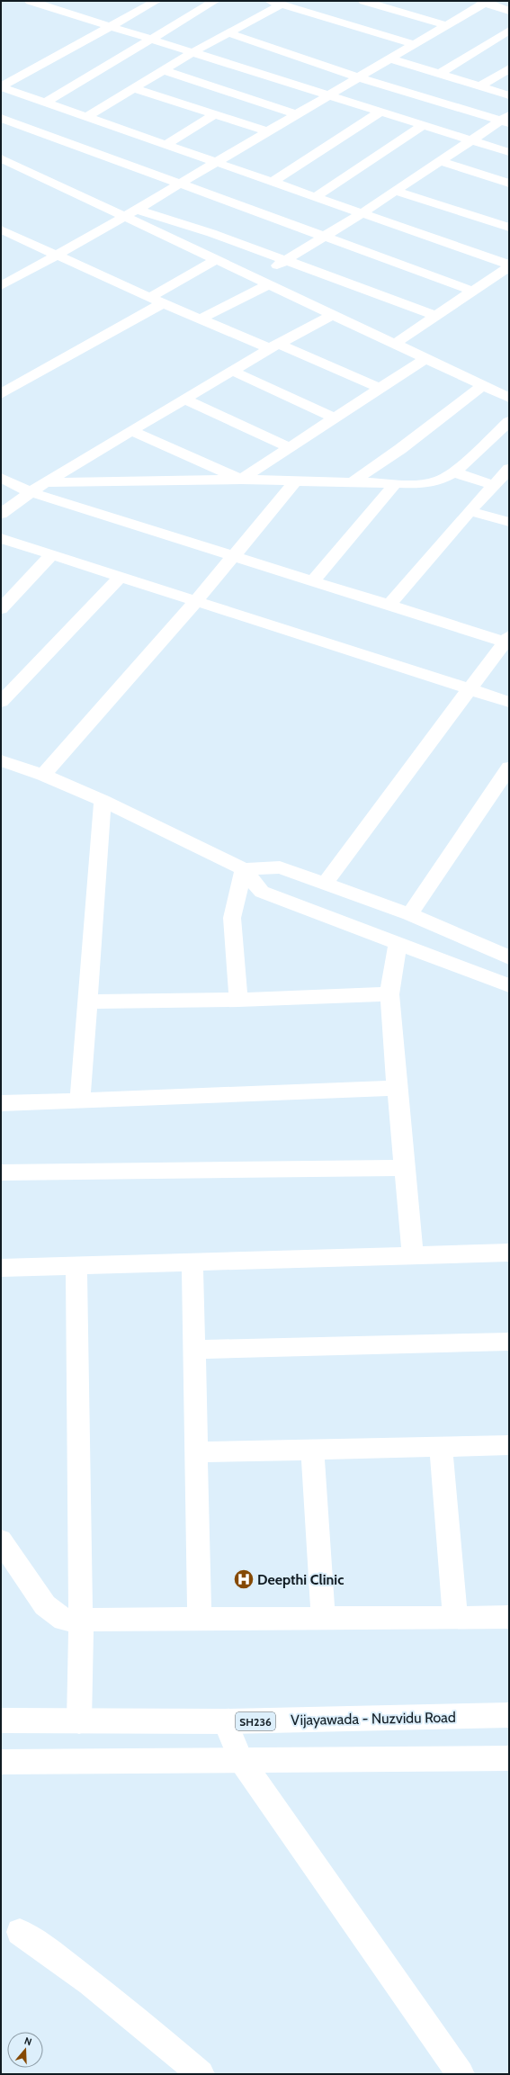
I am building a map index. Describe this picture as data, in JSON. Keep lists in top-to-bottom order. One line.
{"streets":{"street":["Vijayawada - Nuzvidu Road","SH236"]},"places":{"hospital":["Deepthi Clinic"]},"north":"top"}
